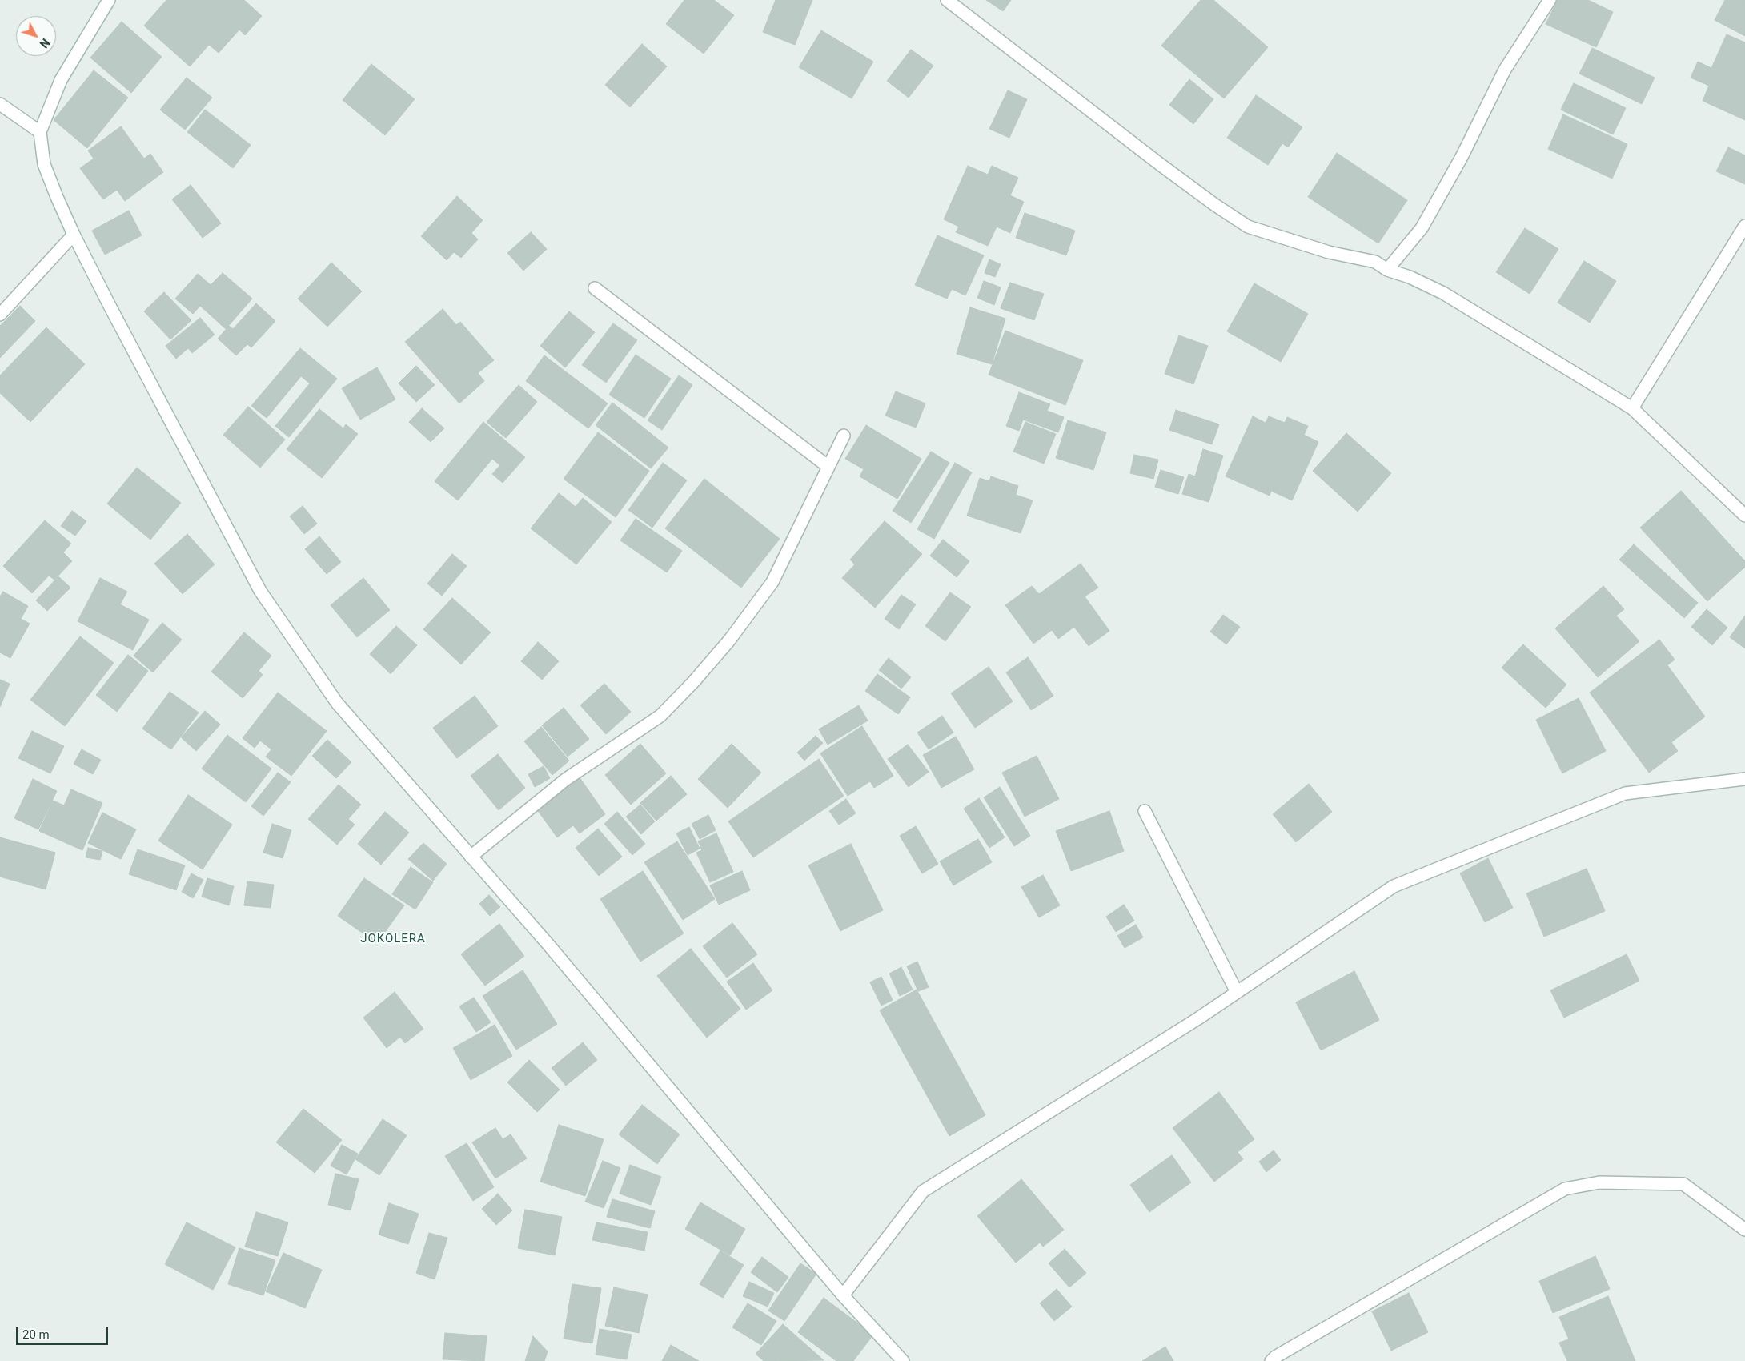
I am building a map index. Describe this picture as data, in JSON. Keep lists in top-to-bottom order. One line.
{"districts":["JOKOLERA"],"scale_bar":"20 m","north":"bottom right"}
